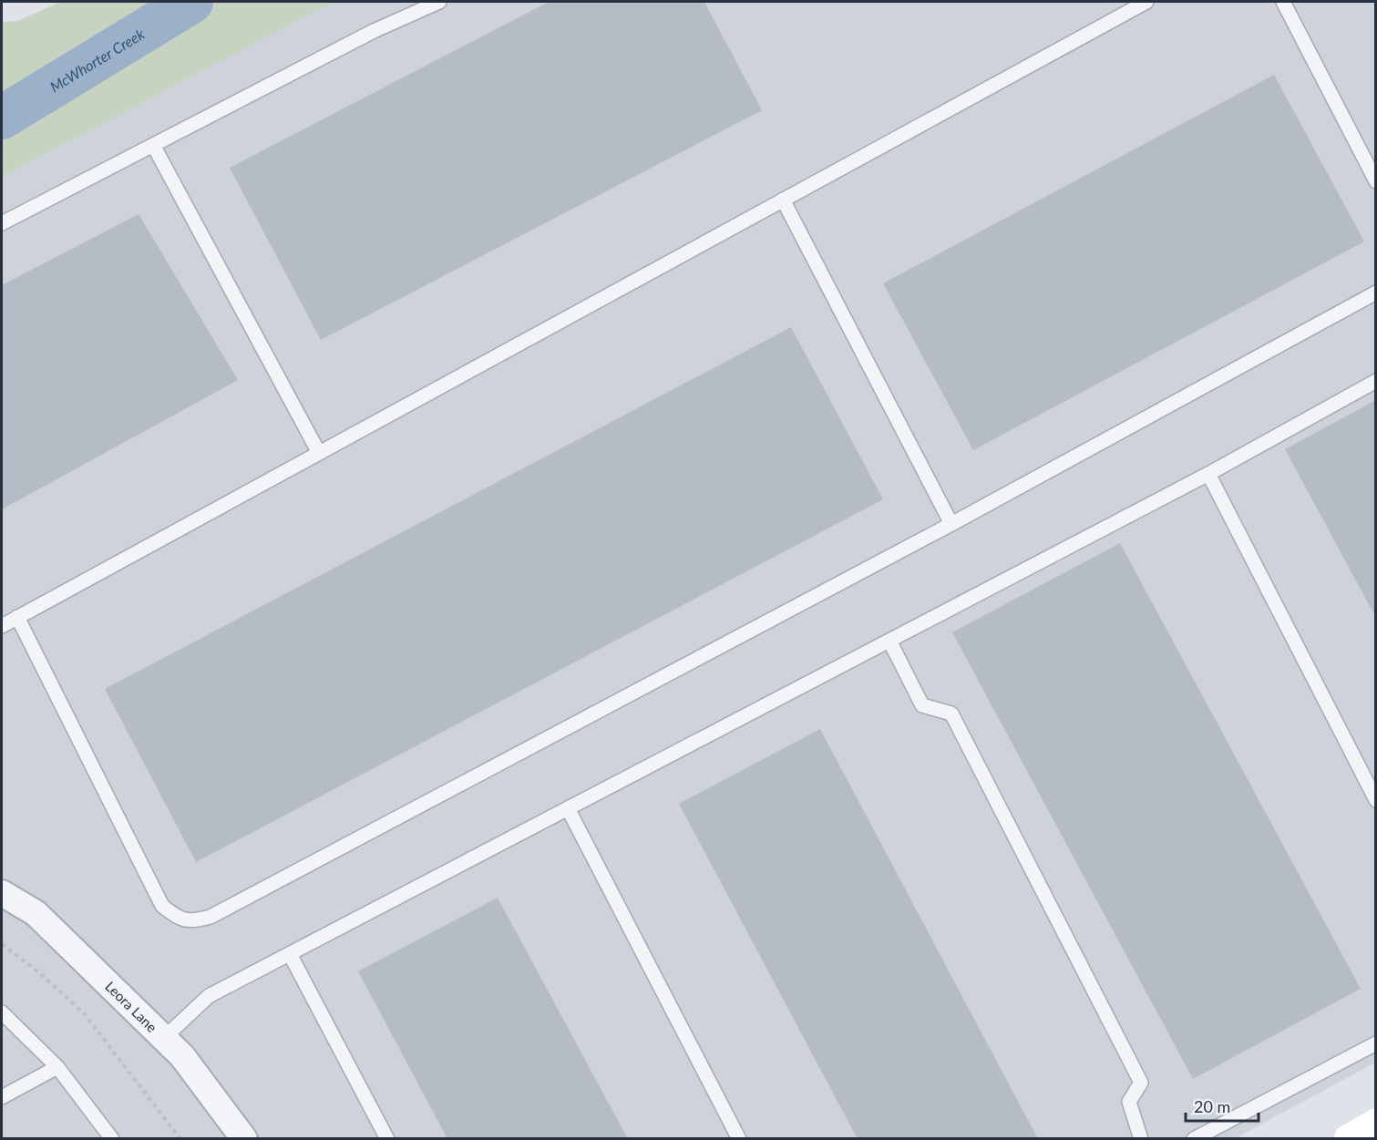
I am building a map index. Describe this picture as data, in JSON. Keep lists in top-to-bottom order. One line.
{"streets":{"street":["Leora Lane"]},"water":["McWhorter Creek"],"scale_bar":"20 m"}
